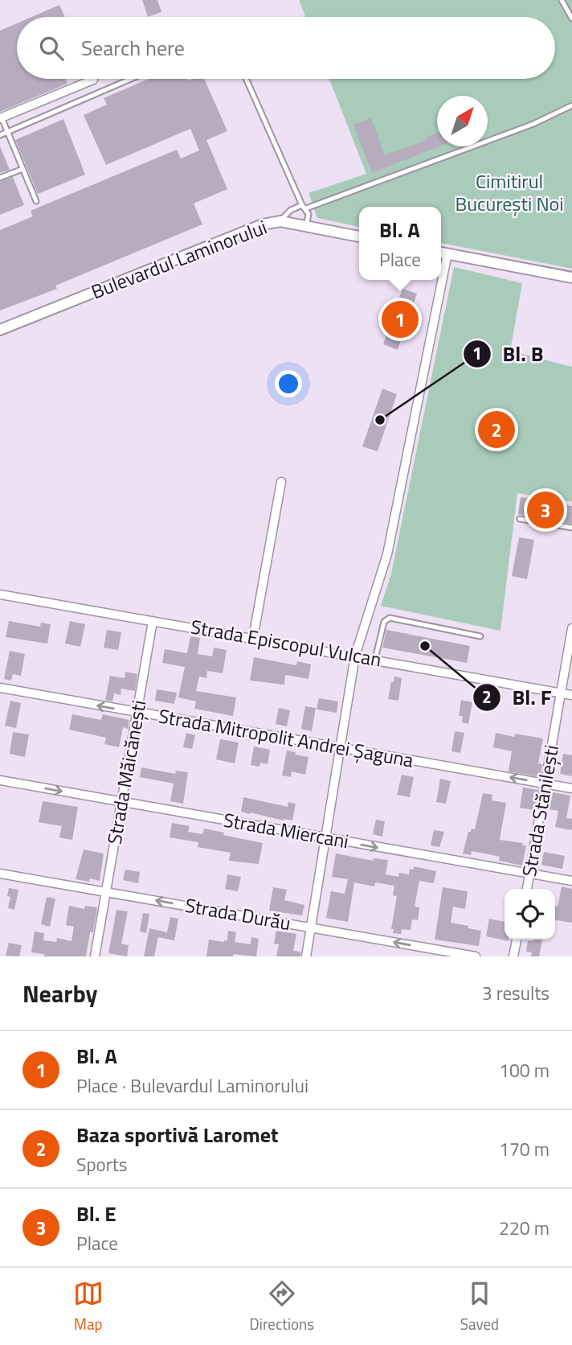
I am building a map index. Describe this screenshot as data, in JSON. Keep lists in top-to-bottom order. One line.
{"streets":{"street":["Bulevardul Laminorului","Strada Episcopul Vulcan","Strada Mitropolit Andrei Șaguna","Strada Măicănești","Strada Stănilești","Strada Miercani","Strada Durău"]},"crossings":[["Strada Episcopul Vulcan","Strada Măicănești"],["Strada Episcopul Vulcan","Strada Stănilești"],["Strada Mitropolit Andrei Șaguna","Strada Măicănești"],["Strada Mitropolit Andrei Șaguna","Strada Stănilești"],["Strada Măicănești","Strada Miercani"],["Strada Măicănești","Strada Durău"],["Strada Stănilești","Strada Miercani"]],"one_way":["Strada Mitropolit Andrei Șaguna","Strada Miercani","Strada Durău"],"parks":["Cimitirul București Noi"],"places":["Bl. B","Bl. F"],"north":"top right","page":{"search":"Search here","popup":["Bl. A","Place"],"pins":["1","2","3"],"heading":["Nearby","3 results"],"list":[{"mark":"1","name":"Bl. A","note":"Place · Bulevardul Laminorului","value":"100 m"},{"mark":"2","name":"Baza sportivă Laromet","note":"Sports","value":"170 m"},{"mark":"3","name":"Bl. E","note":"Place","value":"220 m"}],"nav":["Map","Directions","Saved"]}}
